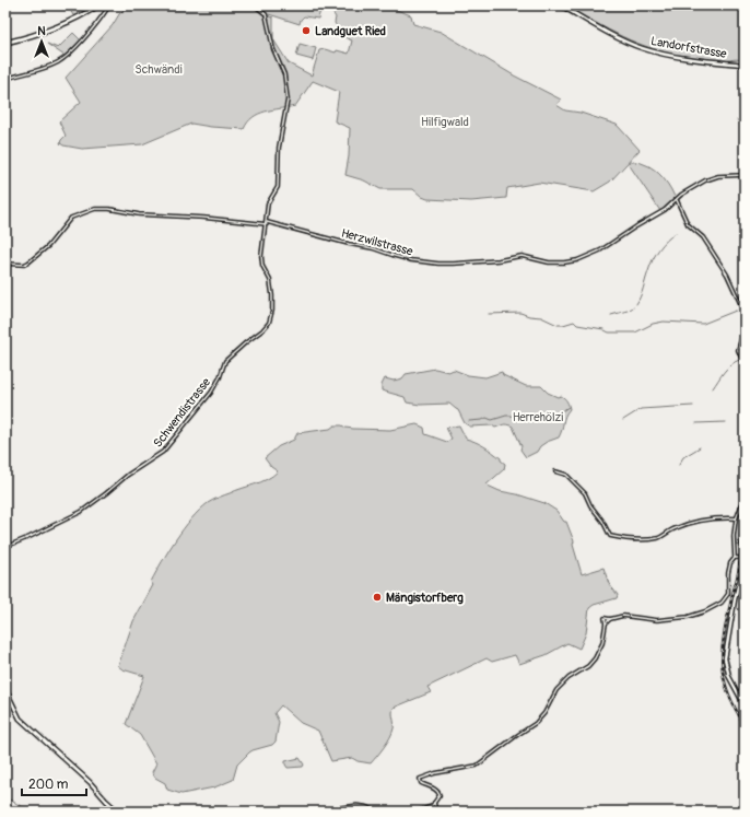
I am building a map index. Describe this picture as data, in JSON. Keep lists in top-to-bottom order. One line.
{"streets":{"street":["Landorfstrasse","Herzwilstrasse","Schwendistrasse"]},"crossings":[["Herzwilstrasse","Schwendistrasse"]],"parks":["Schwändi","Hilfigwald","Herrehölzi"],"places":["Landguet Ried","Mängistorfberg"],"scale_bar":"200 m","north":"top"}
